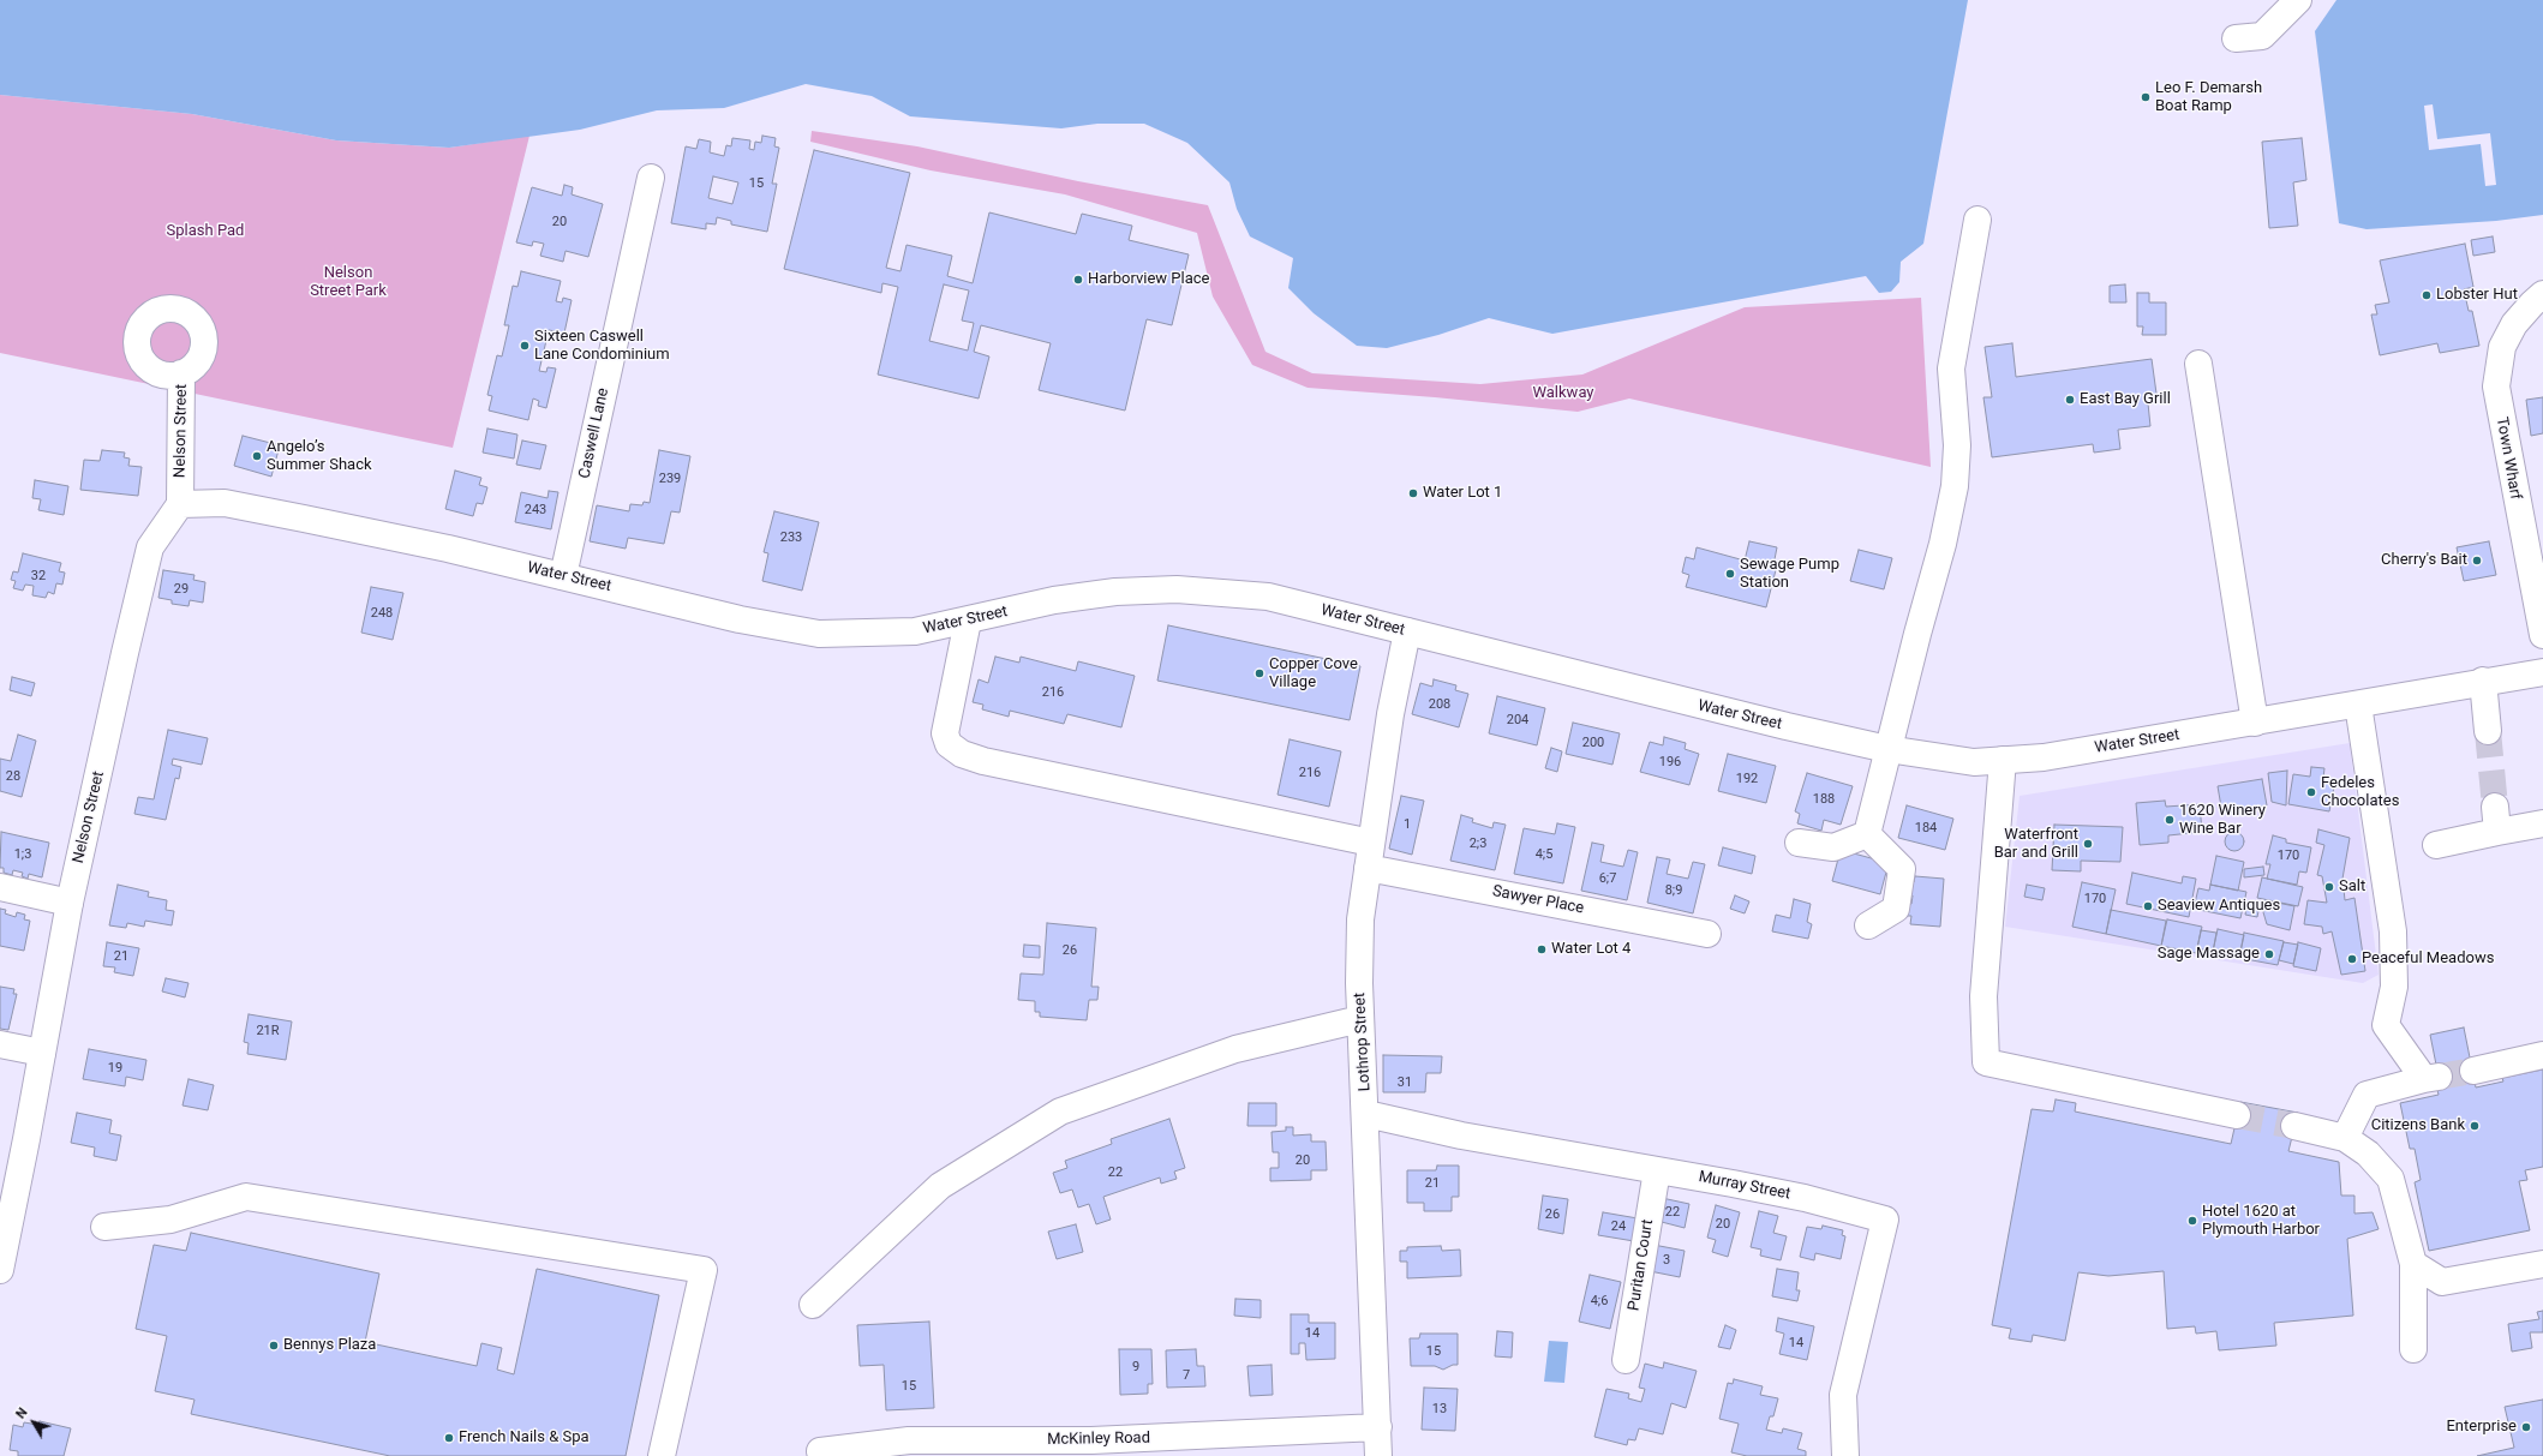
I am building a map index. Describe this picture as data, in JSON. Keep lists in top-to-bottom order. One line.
{"streets":{"street":["Nelson Street","Caswell Lane","Town Wharf","Water Street","Sawyer Place","Lothrop Street","Murray Street","Puritan Court","McKinley Road"]},"crossings":[["Nelson Street","Water Street"],["Caswell Lane","Water Street"],["Water Street","Lothrop Street"],["Sawyer Place","Lothrop Street"],["Lothrop Street","Murray Street"],["Lothrop Street","McKinley Road"],["Murray Street","Puritan Court"]],"parks":["Splash Pad","Nelson Street Park","Walkway"],"places":["Leo F. Demarsh Boat Ramp","Harborview Place","Lobster Hut","Sixteen Caswell Lane Condominium","East Bay Grill","Angelo’s Summer Shack","Water Lot 1","Cherry's Bait","Sewage Pump Station","Copper Cove Village","Fedeles Chocolates","1620 Winery Wine Bar","Waterfront Bar and Grill","Salt","Seaview Antiques","Water Lot 4","Sage Massage","Peaceful Meadows","Citizens Bank","Hotel 1620 at Plymouth Harbor","Bennys Plaza","Enterprise","French Nails & Spa"],"house_numbers":["15","20","239","243","233","32","29","248","216","208","204","200","196","216","28","192","188","1","184","2;3","1;3","4;5","170","6;7","8;9","170","26","21","21R","19","31","20","22","21","22","26","20","24","3","4;6","14","14","15","9","7","15","13"],"north":"top left"}
